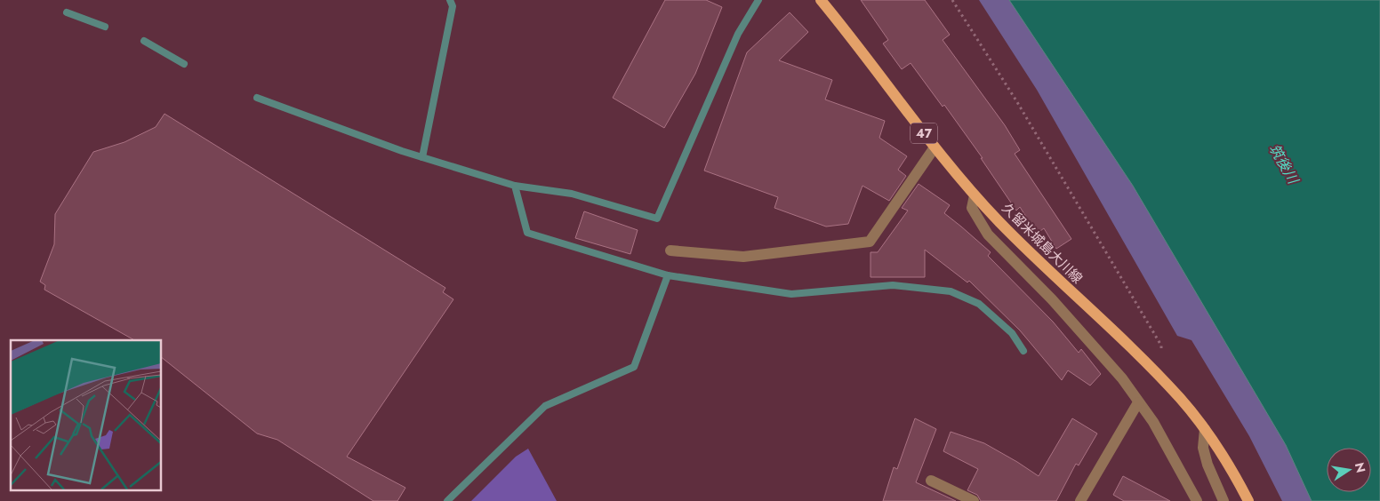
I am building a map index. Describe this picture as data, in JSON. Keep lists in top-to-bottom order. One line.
{"streets":{"main road":["47","久留米城島大川線"]},"water":["筑後川"],"north":"right"}
